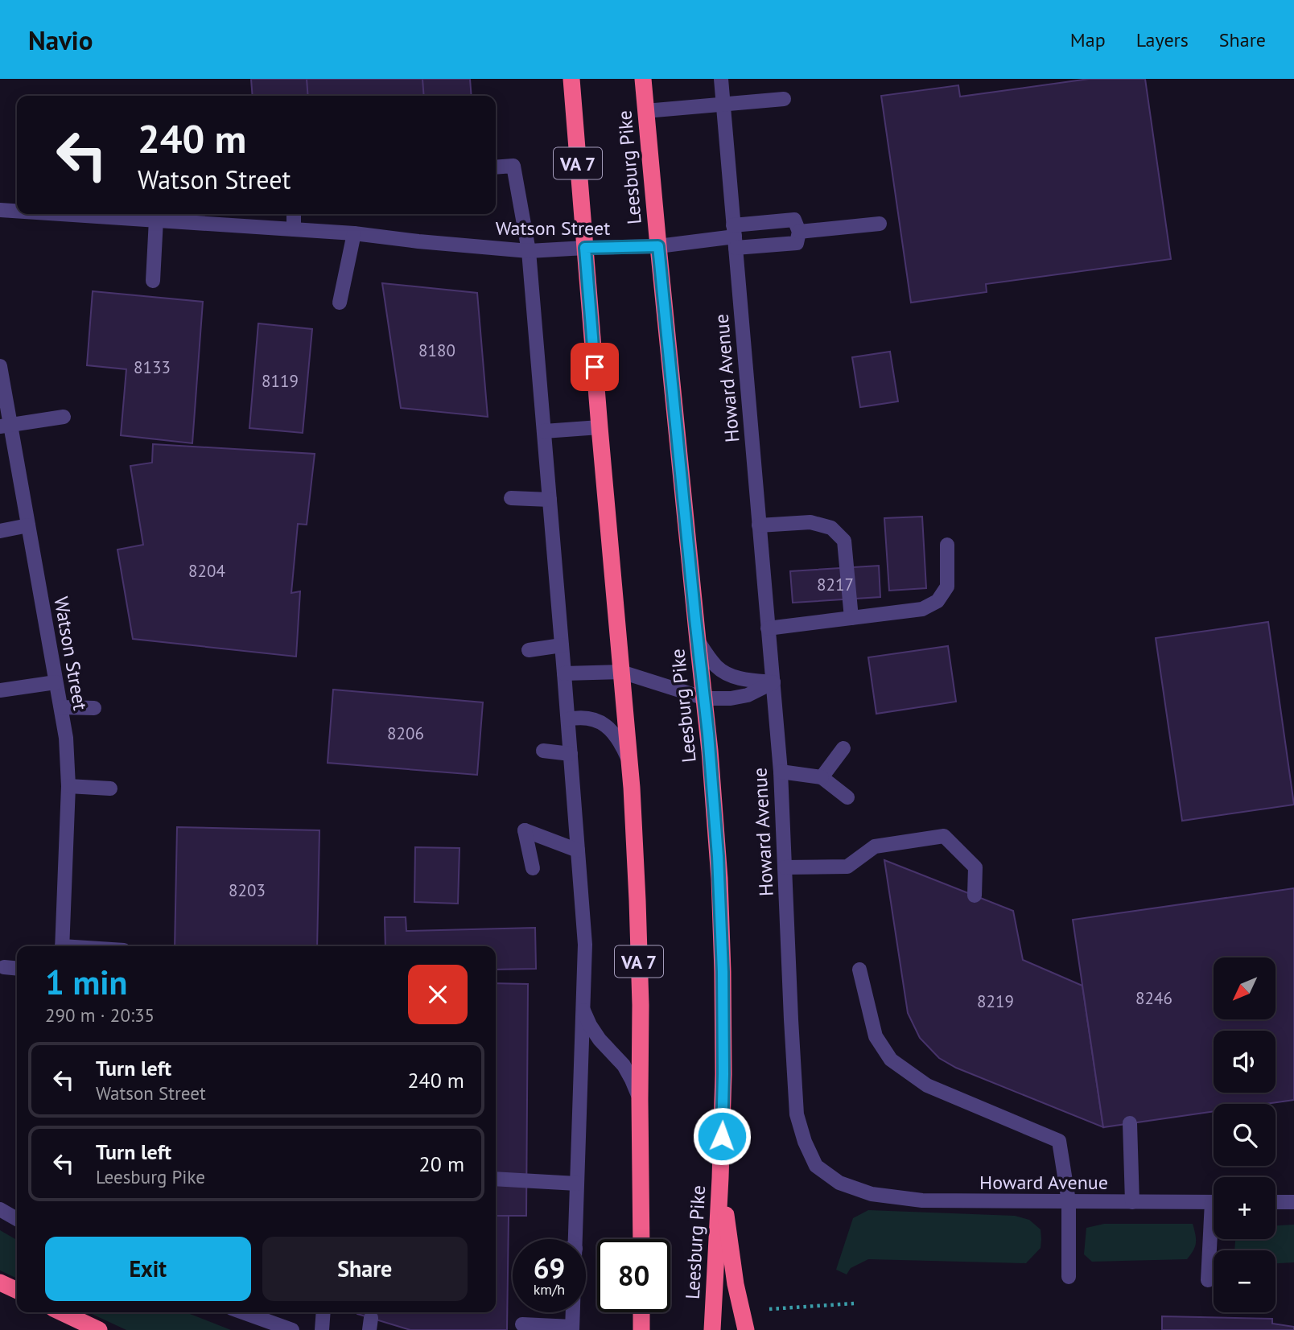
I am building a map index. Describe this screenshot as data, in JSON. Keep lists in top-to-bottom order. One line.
{"streets":{"highway":["VA 7","Leesburg Pike"],"street":["Watson Street","Howard Avenue"]},"crossings":[["VA 7","Watson Street"],["Leesburg Pike","Watson Street"],["Watson Street","Howard Avenue"]],"house_numbers":["8180","8133","8119","8204","8217","8206","8203","8246","8219"],"north":"bottom left","page":{"header":"Navio","nav":["Map","Layers","Share"],"turn":["240 m","Watson Street"],"heading":["1 min","290 m · 20:35"],"map_buttons":["+","−"],"list":[{"name":"Turn left","note":"Watson Street","value":"240 m"},{"name":"Turn left","note":"Leesburg Pike","value":"20 m"}],"buttons":["Exit","Share"],"speed":"69 km/h","limit":"80"}}
